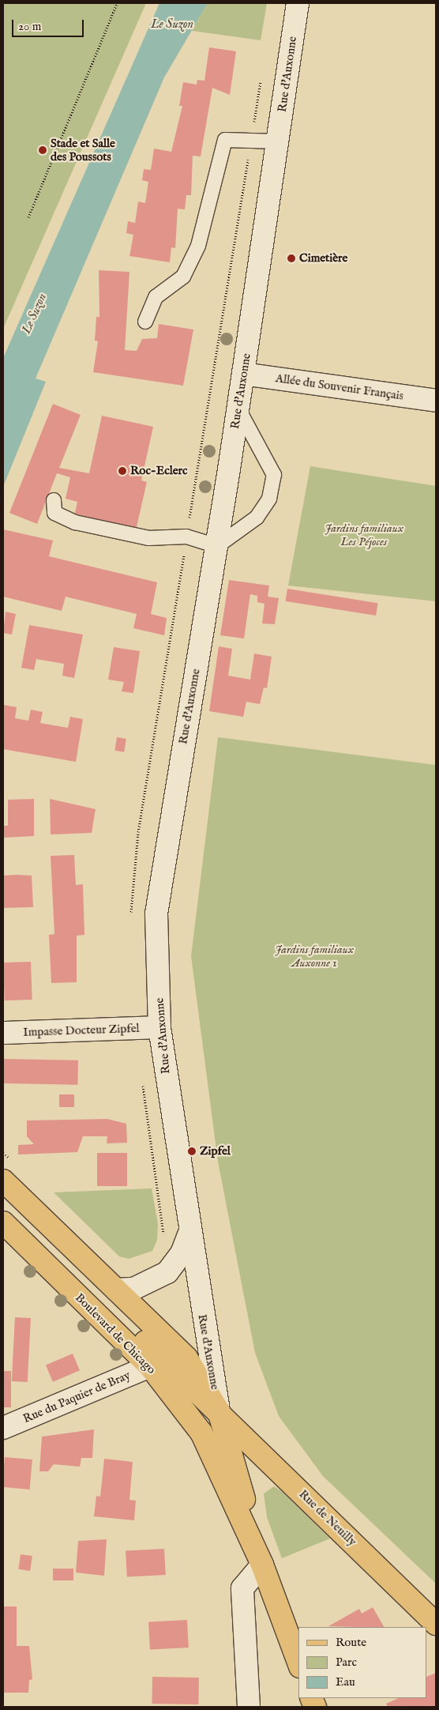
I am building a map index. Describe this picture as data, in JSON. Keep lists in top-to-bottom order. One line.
{"streets":{"main road":["Rue d'Auxonne","Allée du Souvenir Français","Impasse Docteur Zipfel","Boulevard de Chicago","Rue du Paquier de Bray","Rue de Neuilly"]},"crossings":[["Rue d'Auxonne","Allée du Souvenir Français"],["Rue d'Auxonne","Impasse Docteur Zipfel"],["Rue d'Auxonne","Rue de Neuilly"],["Boulevard de Chicago","Rue du Paquier de Bray"]],"water":["Le Suzon"],"parks":["Jardins familiaux Les Péjoces","Jardins familiaux Auxonne 1"],"places":["Stade et Salle des Poussots","Cimetière","Roc-Eclerc","Zipfel"],"legend":["Route","Parc","Eau"],"scale_bar":"20 m"}
